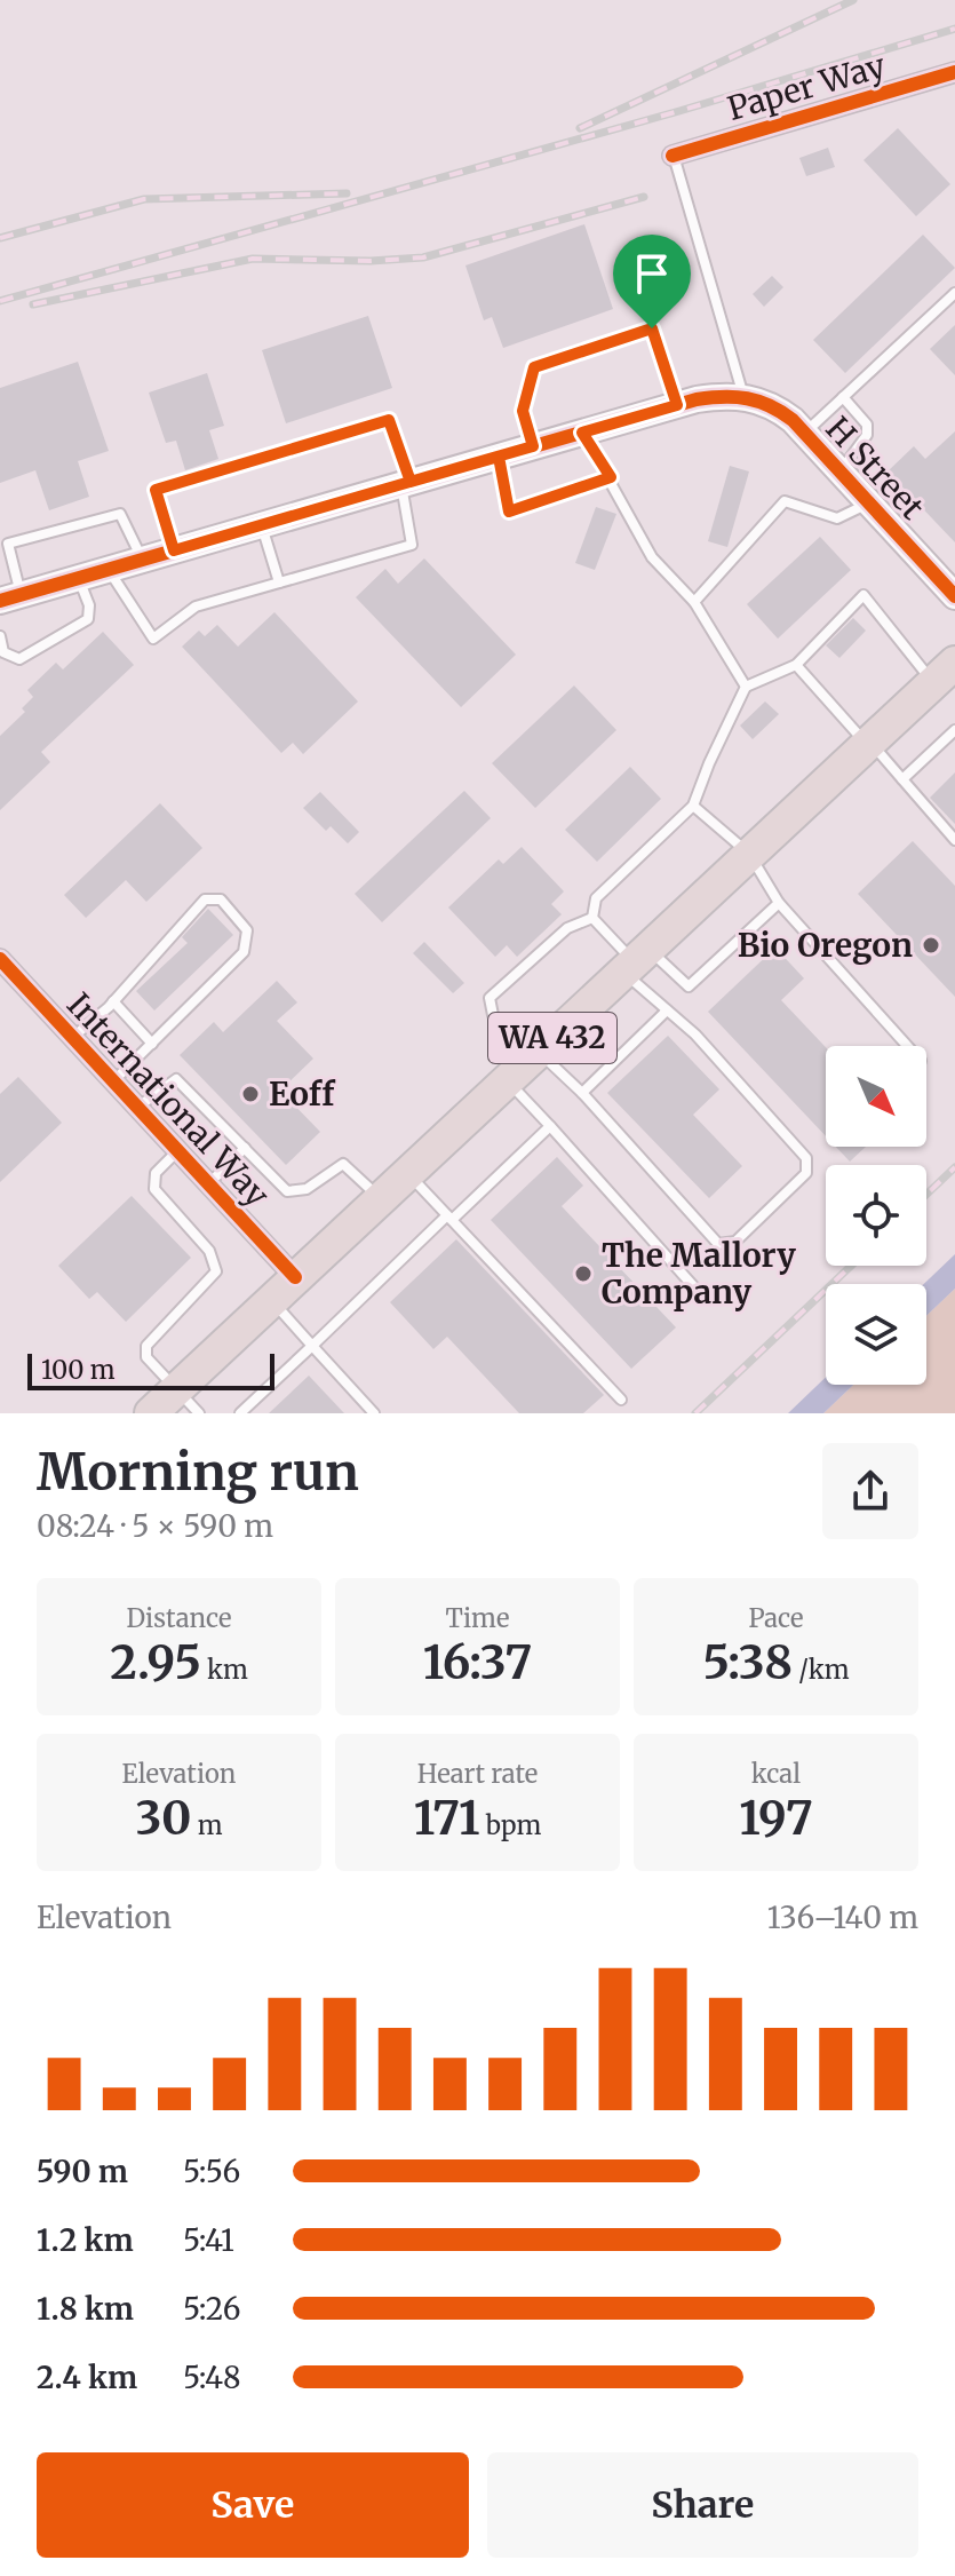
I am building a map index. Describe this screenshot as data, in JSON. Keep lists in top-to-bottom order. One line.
{"streets":{"highway":["WA 432"],"street":["Paper Way","H Street","International Way"]},"crossings":[["WA 432","International Way"]],"places":["Bio Oregon","Eoff","The Mallory Company"],"scale_bar":"100 m","north":"bottom right","page":{"scale":"100 m","heading":["Morning run","08:24 · 5 × 590 m"],"stats":[["Distance","2.95 km"],["Time","16:37"],["Pace","5:38 /km"],["Elevation","30 m"],["Heart rate","171 bpm"],["kcal","197"]],"chart":["Elevation","136–140 m"],"list":[{"name":"590 m","note":"5:56"},{"name":"1.2 km","note":"5:41"},{"name":"1.8 km","note":"5:26"},{"name":"2.4 km","note":"5:48"}],"buttons":["Save","Share"]}}
